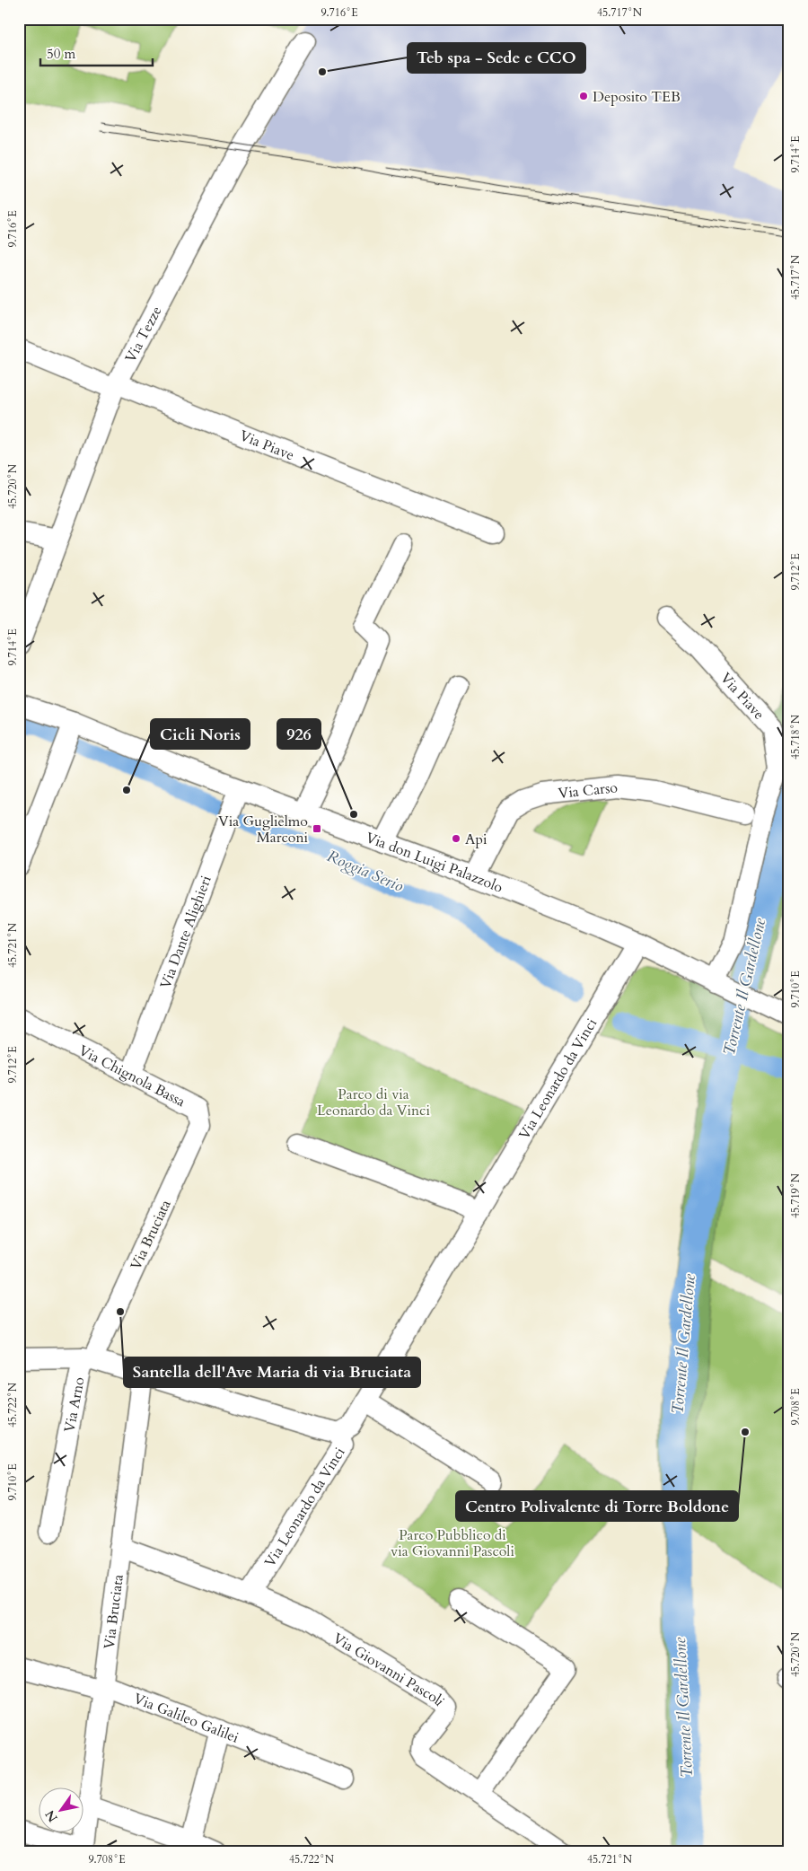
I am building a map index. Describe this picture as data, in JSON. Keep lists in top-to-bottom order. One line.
{"streets":{"street":["Via Tezze","Via Piave","Via Carso","Via don Luigi Palazzolo","Via Dante Alighieri","Via Chignola Bassa","Via Leonardo da Vinci","Via Bruciata","Via Arno","Via Giovanni Pascoli","Via Galileo Galilei"]},"crossings":[["Via Tezze","Via Piave"],["Via Piave","Via Carso"],["Via Piave","Via don Luigi Palazzolo"],["Via Carso","Via don Luigi Palazzolo"],["Via don Luigi Palazzolo","Via Dante Alighieri"],["Via don Luigi Palazzolo","Via Leonardo da Vinci"],["Via Dante Alighieri","Via Chignola Bassa"],["Via Chignola Bassa","Via Bruciata"],["Via Leonardo da Vinci","Via Giovanni Pascoli"],["Via Bruciata","Via Arno"],["Via Bruciata","Via Giovanni Pascoli"],["Via Bruciata","Via Galileo Galilei"]],"water":["Roggia Serio","Torrente Il Gardellone"],"parks":["Parco di via Leonardo da Vinci","Parco Pubblico di via Giovanni Pascoli"],"places":{"other":["Teb spa - Sede e CCO","Deposito TEB","Cicli Noris","926","Api","Santella dell'Ave Maria di via Bruciata","Centro Polivalente di Torre Boldone"],"transit":["Via Guglielmo Marconi"]},"scale_bar":"50 m","north":"bottom left","coordinates":["9.716°E","45.717°N","9.714°E","45.720°N","9.712°E","45.718°N","45.721°N","9.710°E","45.719°N","45.722°N","9.708°E"]}
